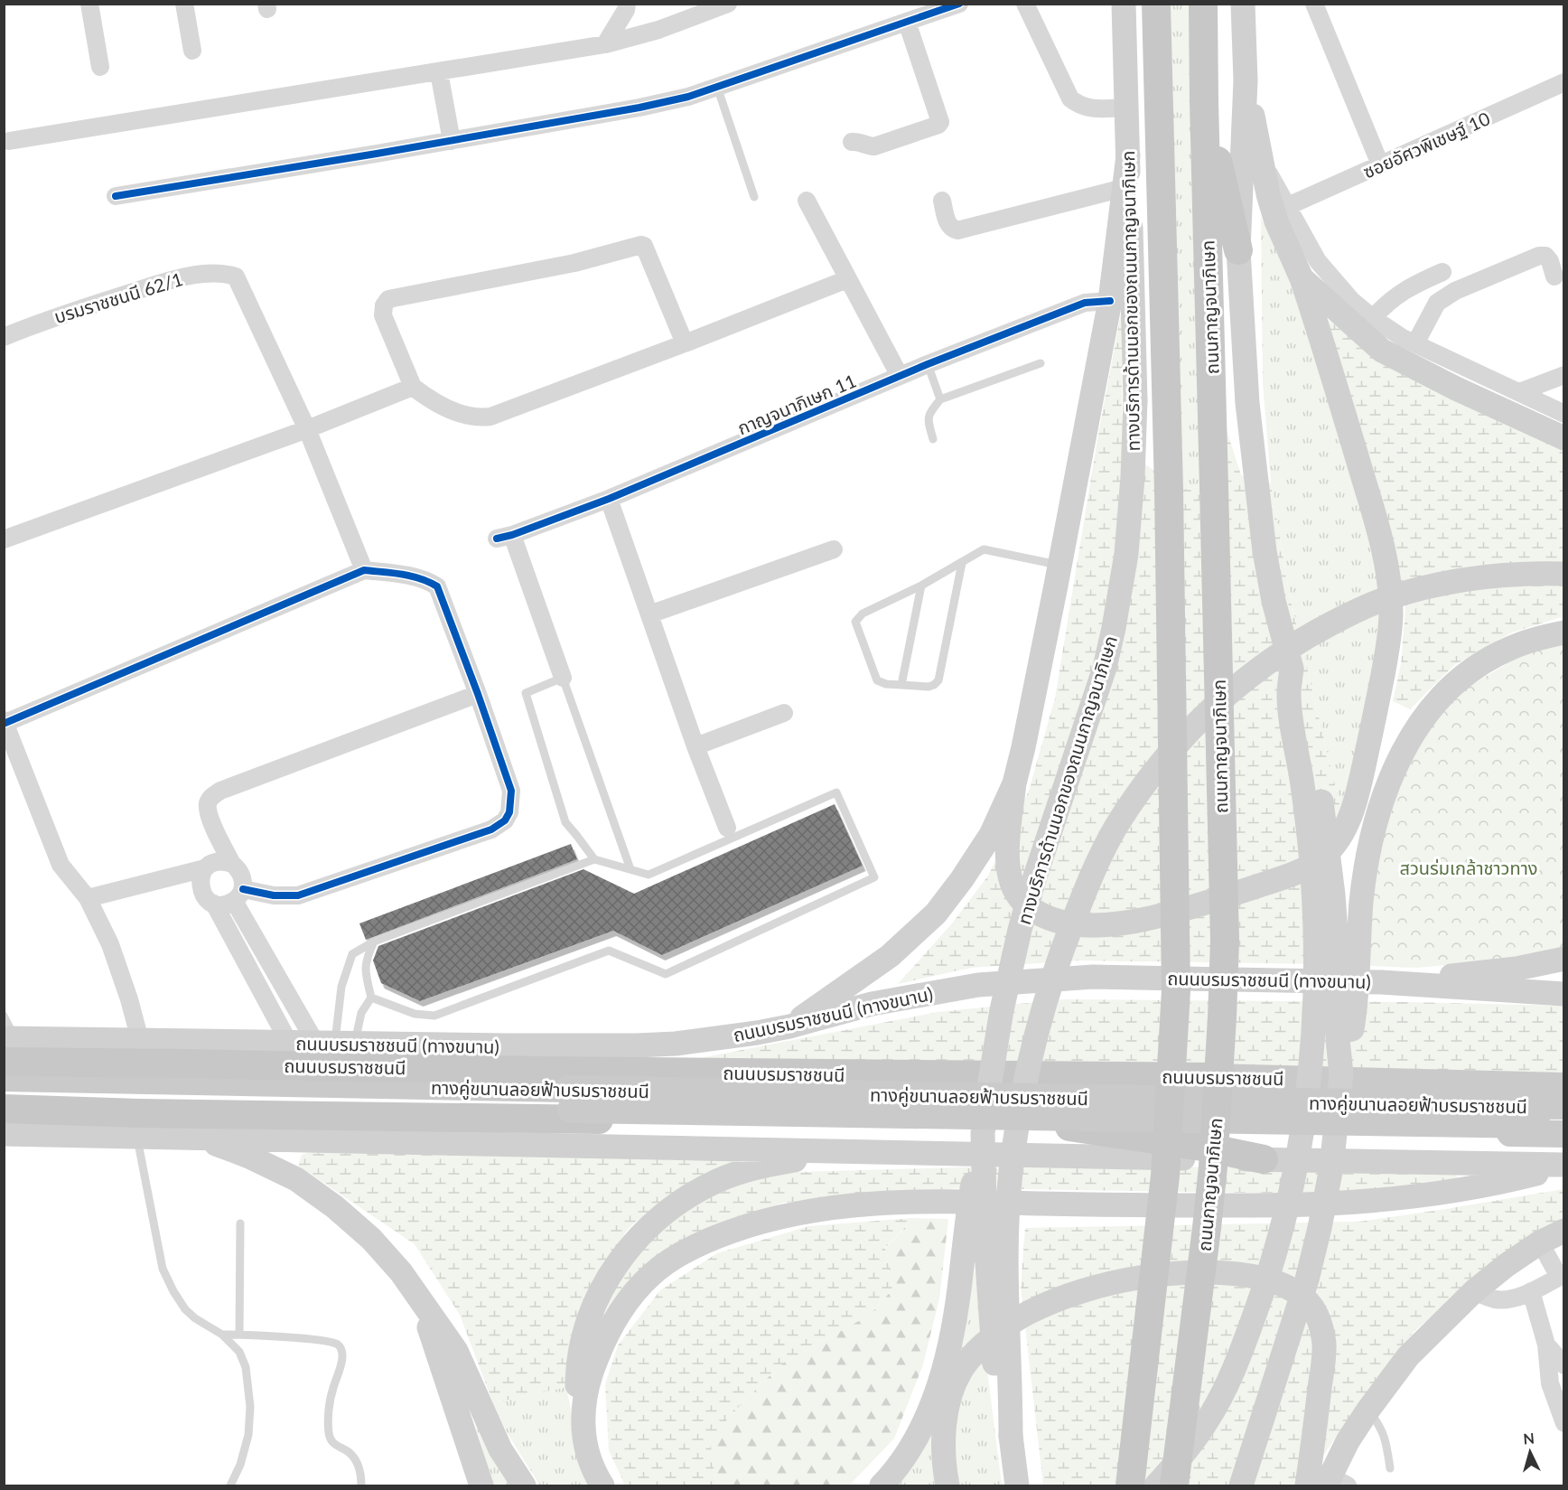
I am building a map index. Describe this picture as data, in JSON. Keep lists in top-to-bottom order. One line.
{"streets":{"highway":["ถนนกาญจนาภิเษก","ถนนบรมราชชนนี"],"main road":["ทางบริการด้านนอกของถนนกาญจนาภิเษก","ถนนบรมราชชนนี (ทางขนาน)","ทางคู่ขนานลอยฟ้าบรมราชชนนี"],"street":["ซอยอัศวพิเชษฐ์ 10","บรมราชชนนี 62/1","กาญจนาภิเษก 11"]},"crossings":[["ถนนบรมราชชนนี (ทางขนาน)","ถนนบรมราชชนนี"]],"parks":["สวนร่มเกล้าชาวทาง"],"north":"top"}
